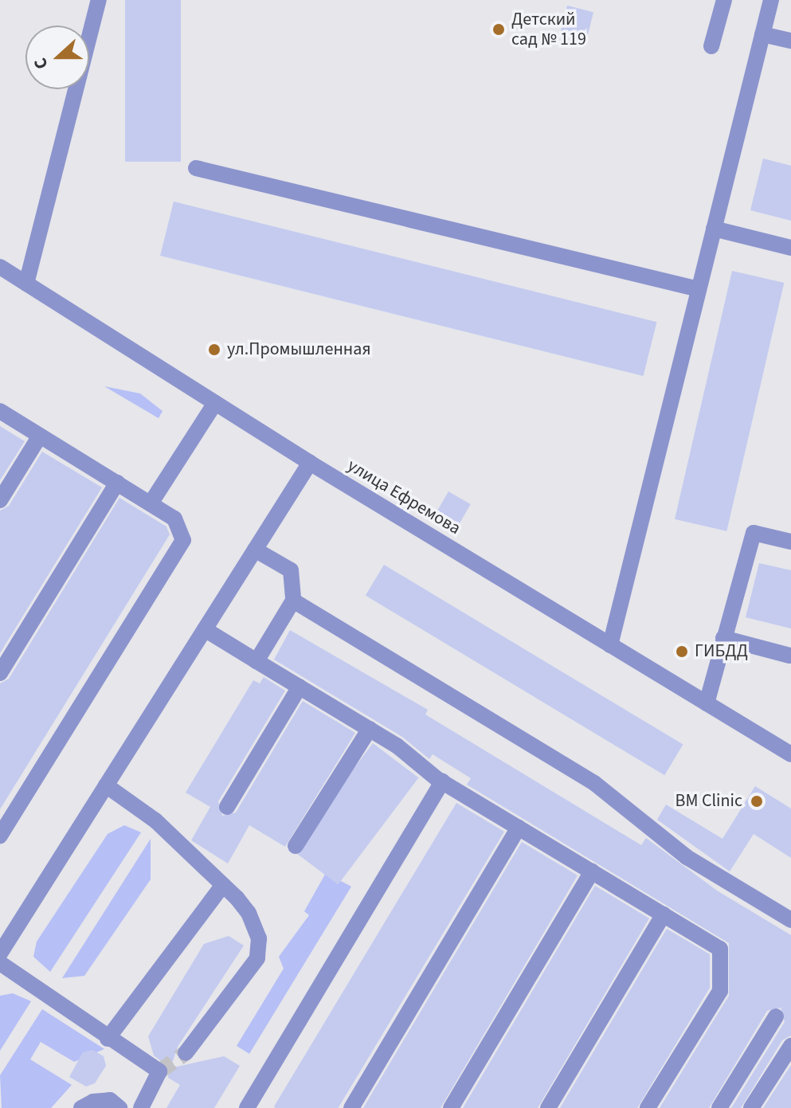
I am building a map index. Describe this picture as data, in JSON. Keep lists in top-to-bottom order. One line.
{"streets":{"street":["улица Ефремова"]},"places":["Детский сад № 119","ул.Промышленная","ГИБДД","BM Clinic"],"north":"left"}
